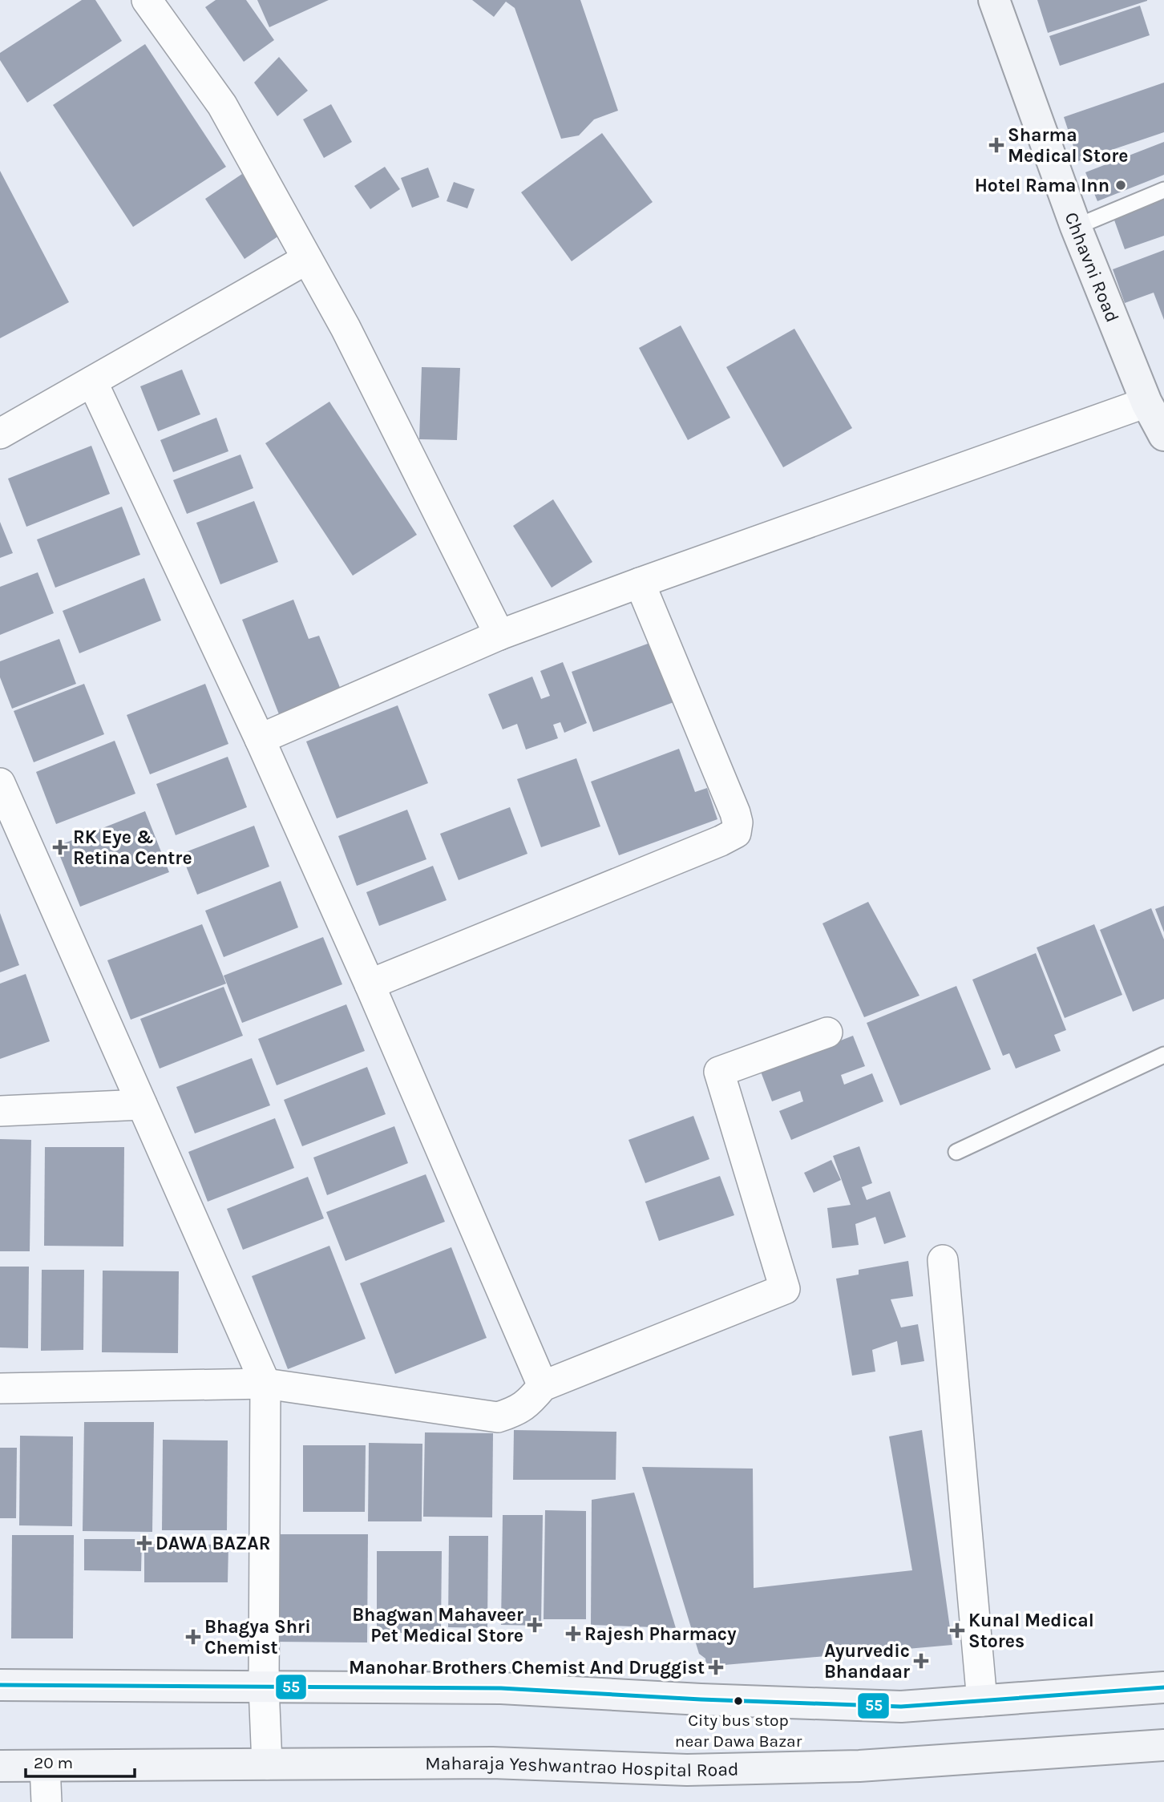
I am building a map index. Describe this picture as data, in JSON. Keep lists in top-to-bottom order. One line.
{"streets":{"main road":["Chhavni Road","Maharaja Yeshwantrao Hospital Road"]},"places":{"health":["Sharma Medical Store","RK Eye & Retina Centre","DAWA BAZAR","Bhagwan Mahaveer Pet Medical Store","Kunal Medical Stores","Rajesh Pharmacy","Bhagya Shri Chemist","Ayurvedic Bhandaar","Manohar Brothers Chemist And Druggist"],"other":["Hotel Rama Inn","City bus stop near Dawa Bazar"]},"lines":["transit line 55"],"scale_bar":"20 m"}
